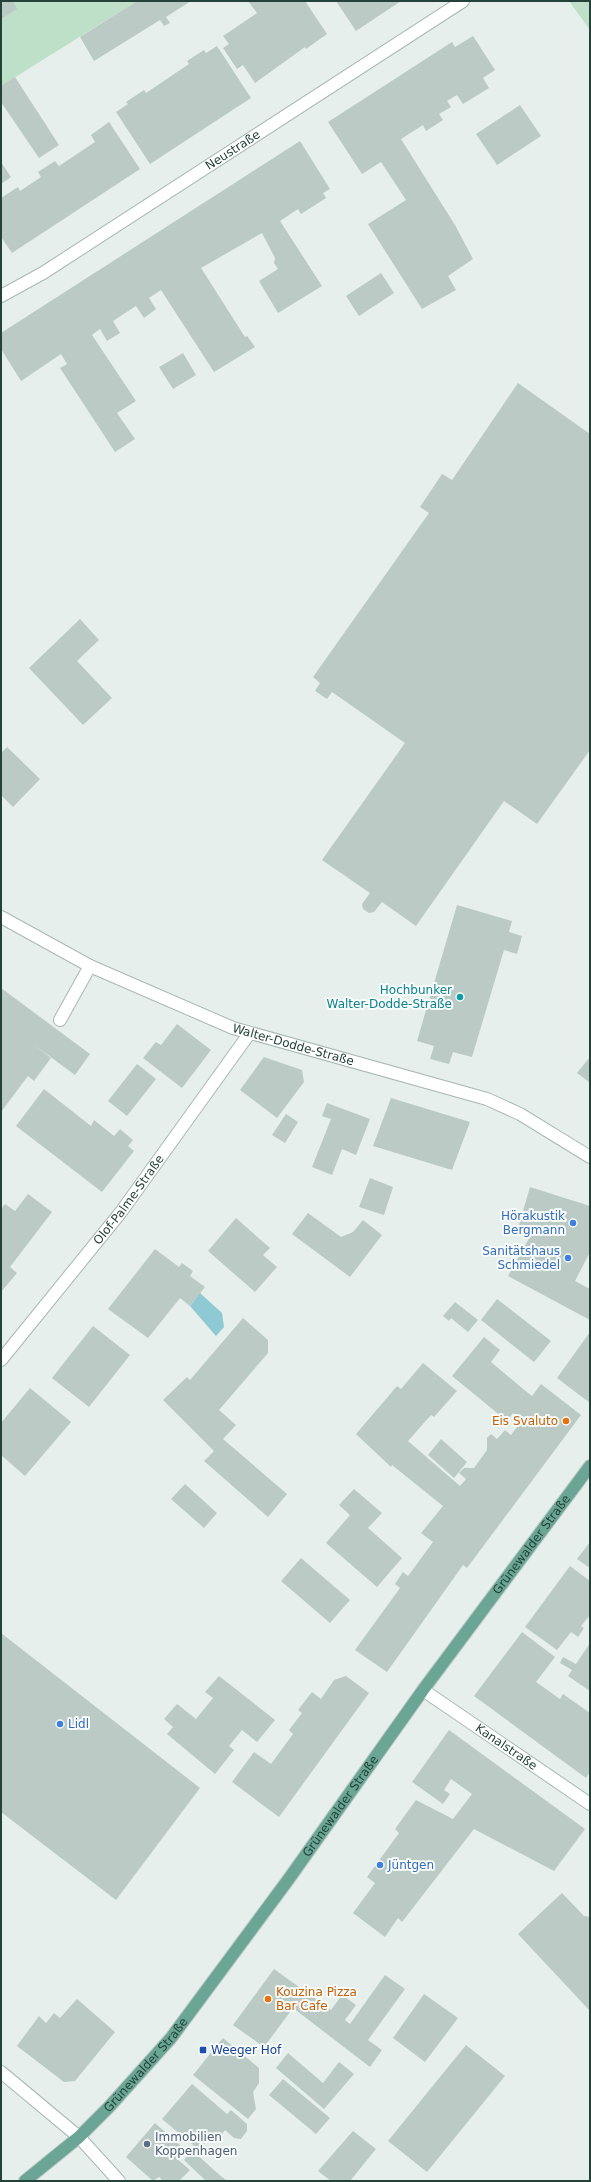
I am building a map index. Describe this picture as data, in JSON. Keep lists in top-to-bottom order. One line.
{"streets":{"main road":["Grünewalder Straße"],"street":["Neustraße","Walter-Dodde-Straße","Olof-Palme-Straße","Kanalstraße"]},"crossings":[["Walter-Dodde-Straße","Olof-Palme-Straße"],["Grünewalder Straße","Kanalstraße"]],"places":{"other":["Hochbunker Walter-Dodde-Straße","Hörakustik Bergmann","Sanitätshaus Schmiedel","Eis Svaluto","Lidl","Jüntgen","Kouzina Pizza Bar Cafe","Immobilien Koppenhagen"],"transit":["Weeger Hof"]}}
